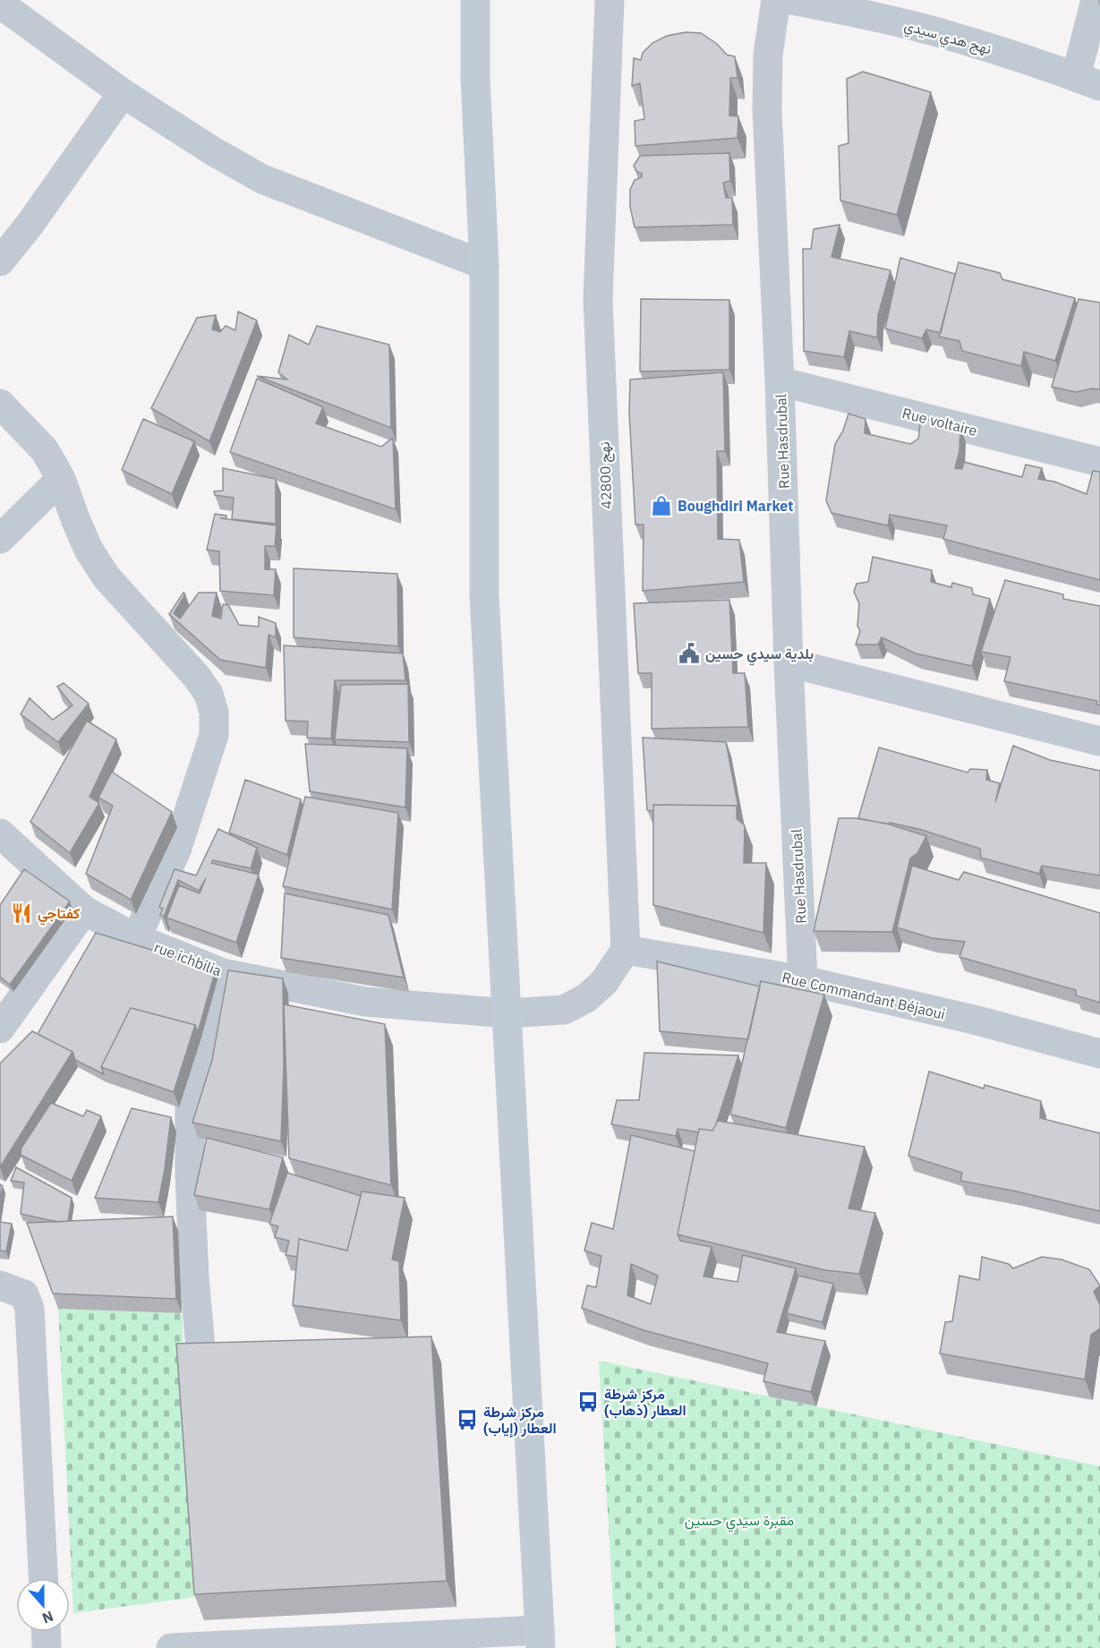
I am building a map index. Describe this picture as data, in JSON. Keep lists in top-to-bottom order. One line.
{"streets":{"street":["نهج هدي سيدي","Rue voltaire","Rue Hasdrubal","نهج 42800","rue ichbilia","Rue Commandant Béjaoui"]},"crossings":[["Rue voltaire","Rue Hasdrubal"],["Rue Hasdrubal","Rue Commandant Béjaoui"],["نهج 42800","rue ichbilia"],["نهج 42800","Rue Commandant Béjaoui"],["rue ichbilia","Rue Commandant Béjaoui"]],"parks":["مقبرة سيدي حسين"],"places":{"shop":["Boughdiri Market"],"public building":["بلدية سيدي حسين"],"restaurant":["كفتاجي"],"bus stop":["مركز شرطة العطار (ذهاب)","مركز شرطة العطار (إياب)"]},"north":"bottom"}
